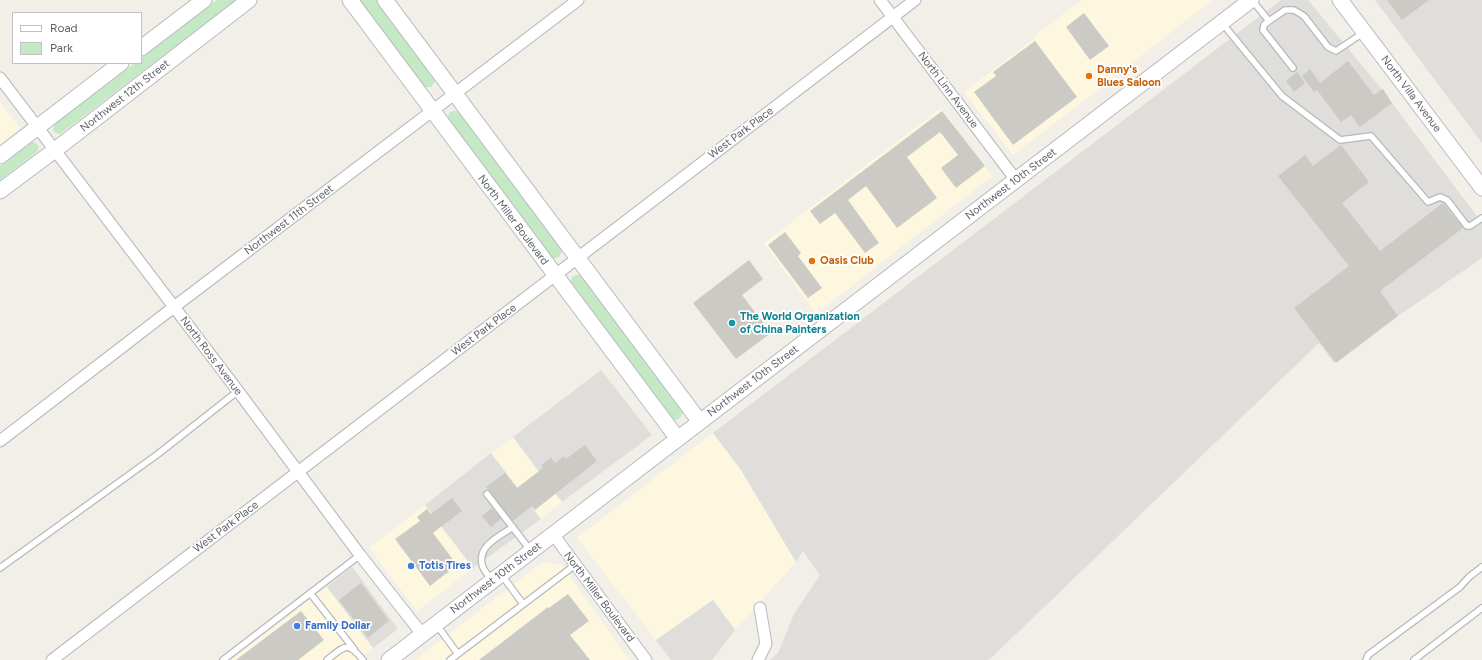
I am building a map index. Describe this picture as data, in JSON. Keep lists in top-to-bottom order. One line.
{"streets":{"street":["North Linn Avenue","North Villa Avenue","Northwest 12th Street","West Park Place","Northwest 10th Street","Northwest 11th Street","North Miller Boulevard","North Ross Avenue"]},"crossings":[["North Linn Avenue","West Park Place"],["North Linn Avenue","Northwest 10th Street"],["Northwest 12th Street","North Ross Avenue"],["West Park Place","North Miller Boulevard"],["West Park Place","North Ross Avenue"],["Northwest 10th Street","North Miller Boulevard"],["Northwest 10th Street","North Ross Avenue"],["Northwest 11th Street","North Miller Boulevard"],["Northwest 11th Street","North Ross Avenue"]],"places":["Danny's Blues Saloon","Oasis Club","The World Organization of China Painters","Totis Tires","Family Dollar"],"legend":["Road","Park"]}
